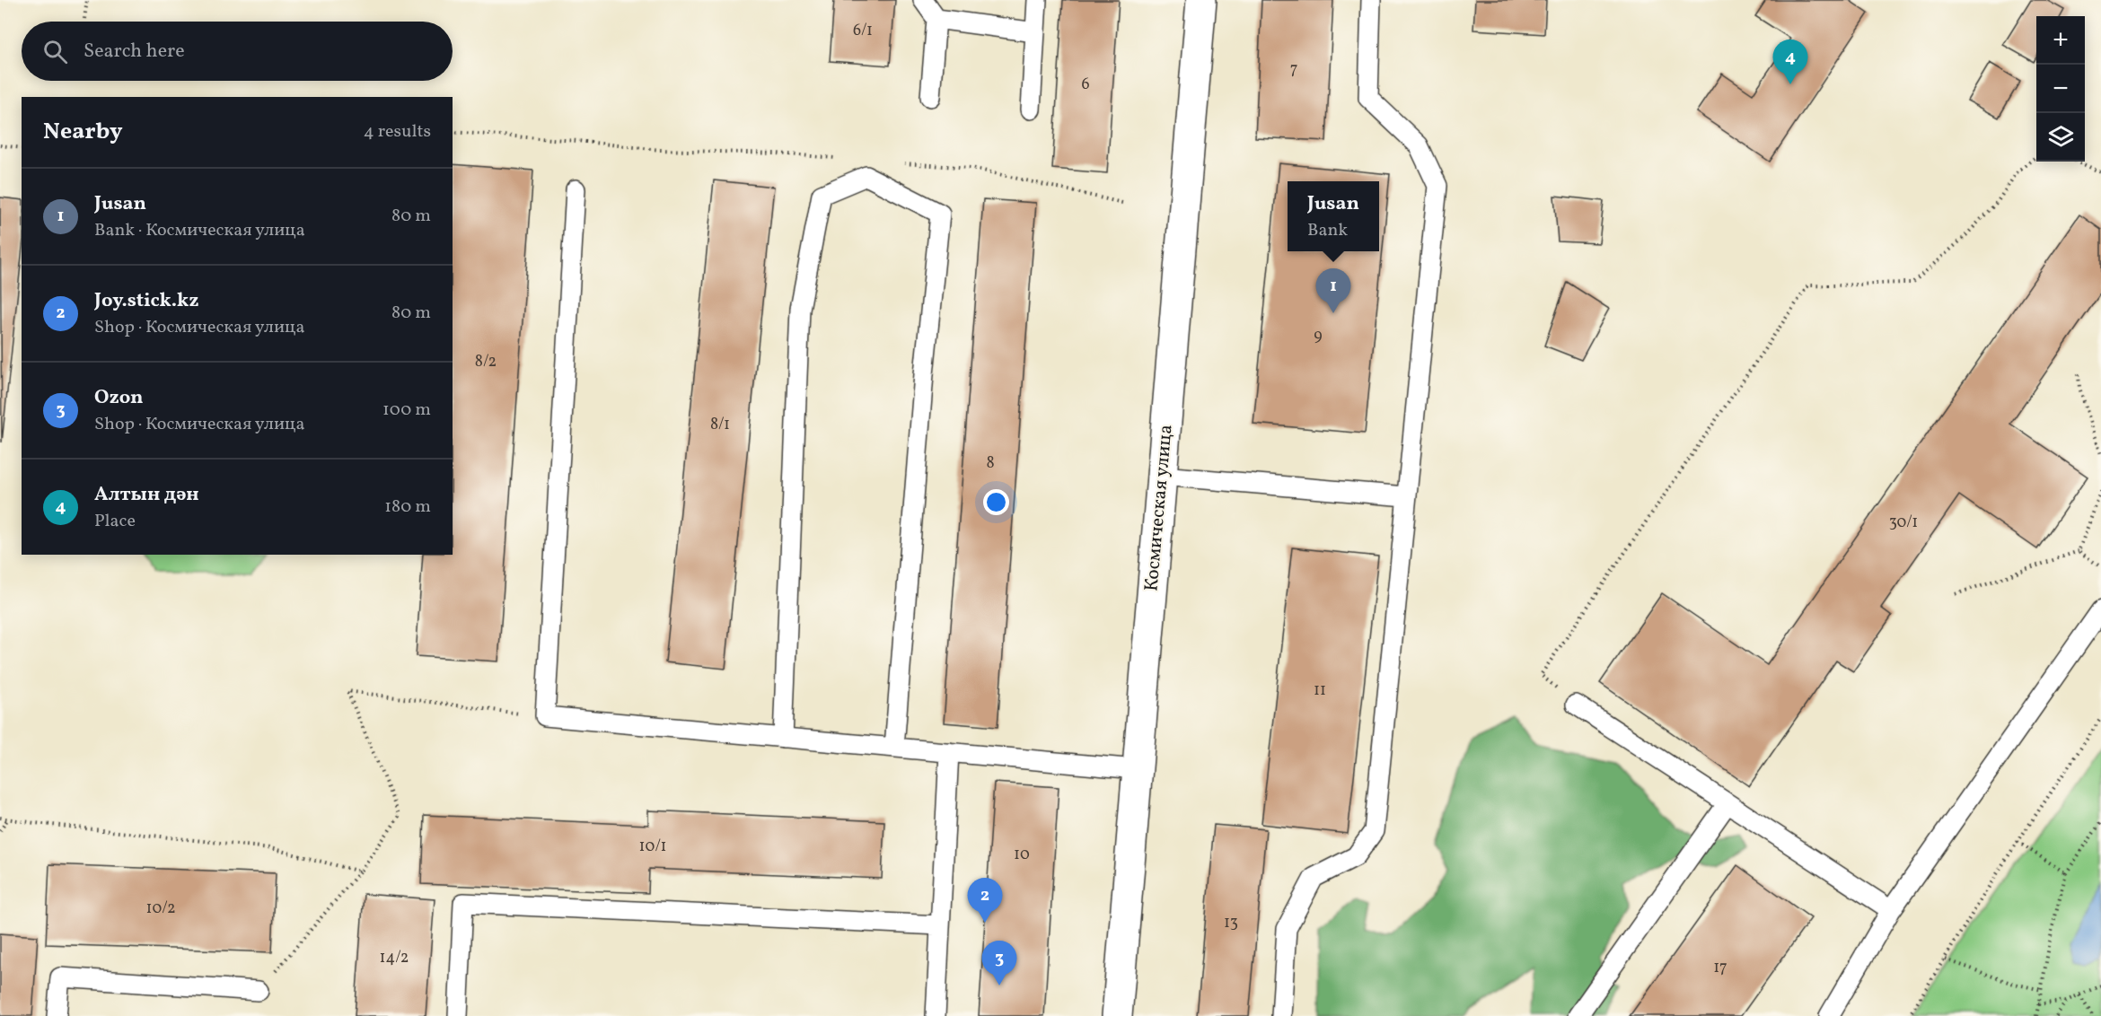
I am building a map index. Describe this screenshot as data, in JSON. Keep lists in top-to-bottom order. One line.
{"streets":{"main road":["Космическая улица"]},"house_numbers":["6/1","7","6","9","8/2","8/1","8","30/1","11","10/1","10","10/2","13","14/2","17"],"page":{"map_buttons":["+","−"],"search":"Search here","pins":["4","1","2","3"],"heading":["Nearby","4 results"],"list":[{"mark":"1","name":"Jusan","note":"Bank · Космическая улица","value":"80 m"},{"mark":"2","name":"Joy.stick.kz","note":"Shop · Космическая улица","value":"80 m"},{"mark":"3","name":"Ozon","note":"Shop · Космическая улица","value":"100 m"},{"mark":"4","name":"Алтын дән","note":"Place","value":"180 m"}],"popup":["Jusan","Bank"]}}
